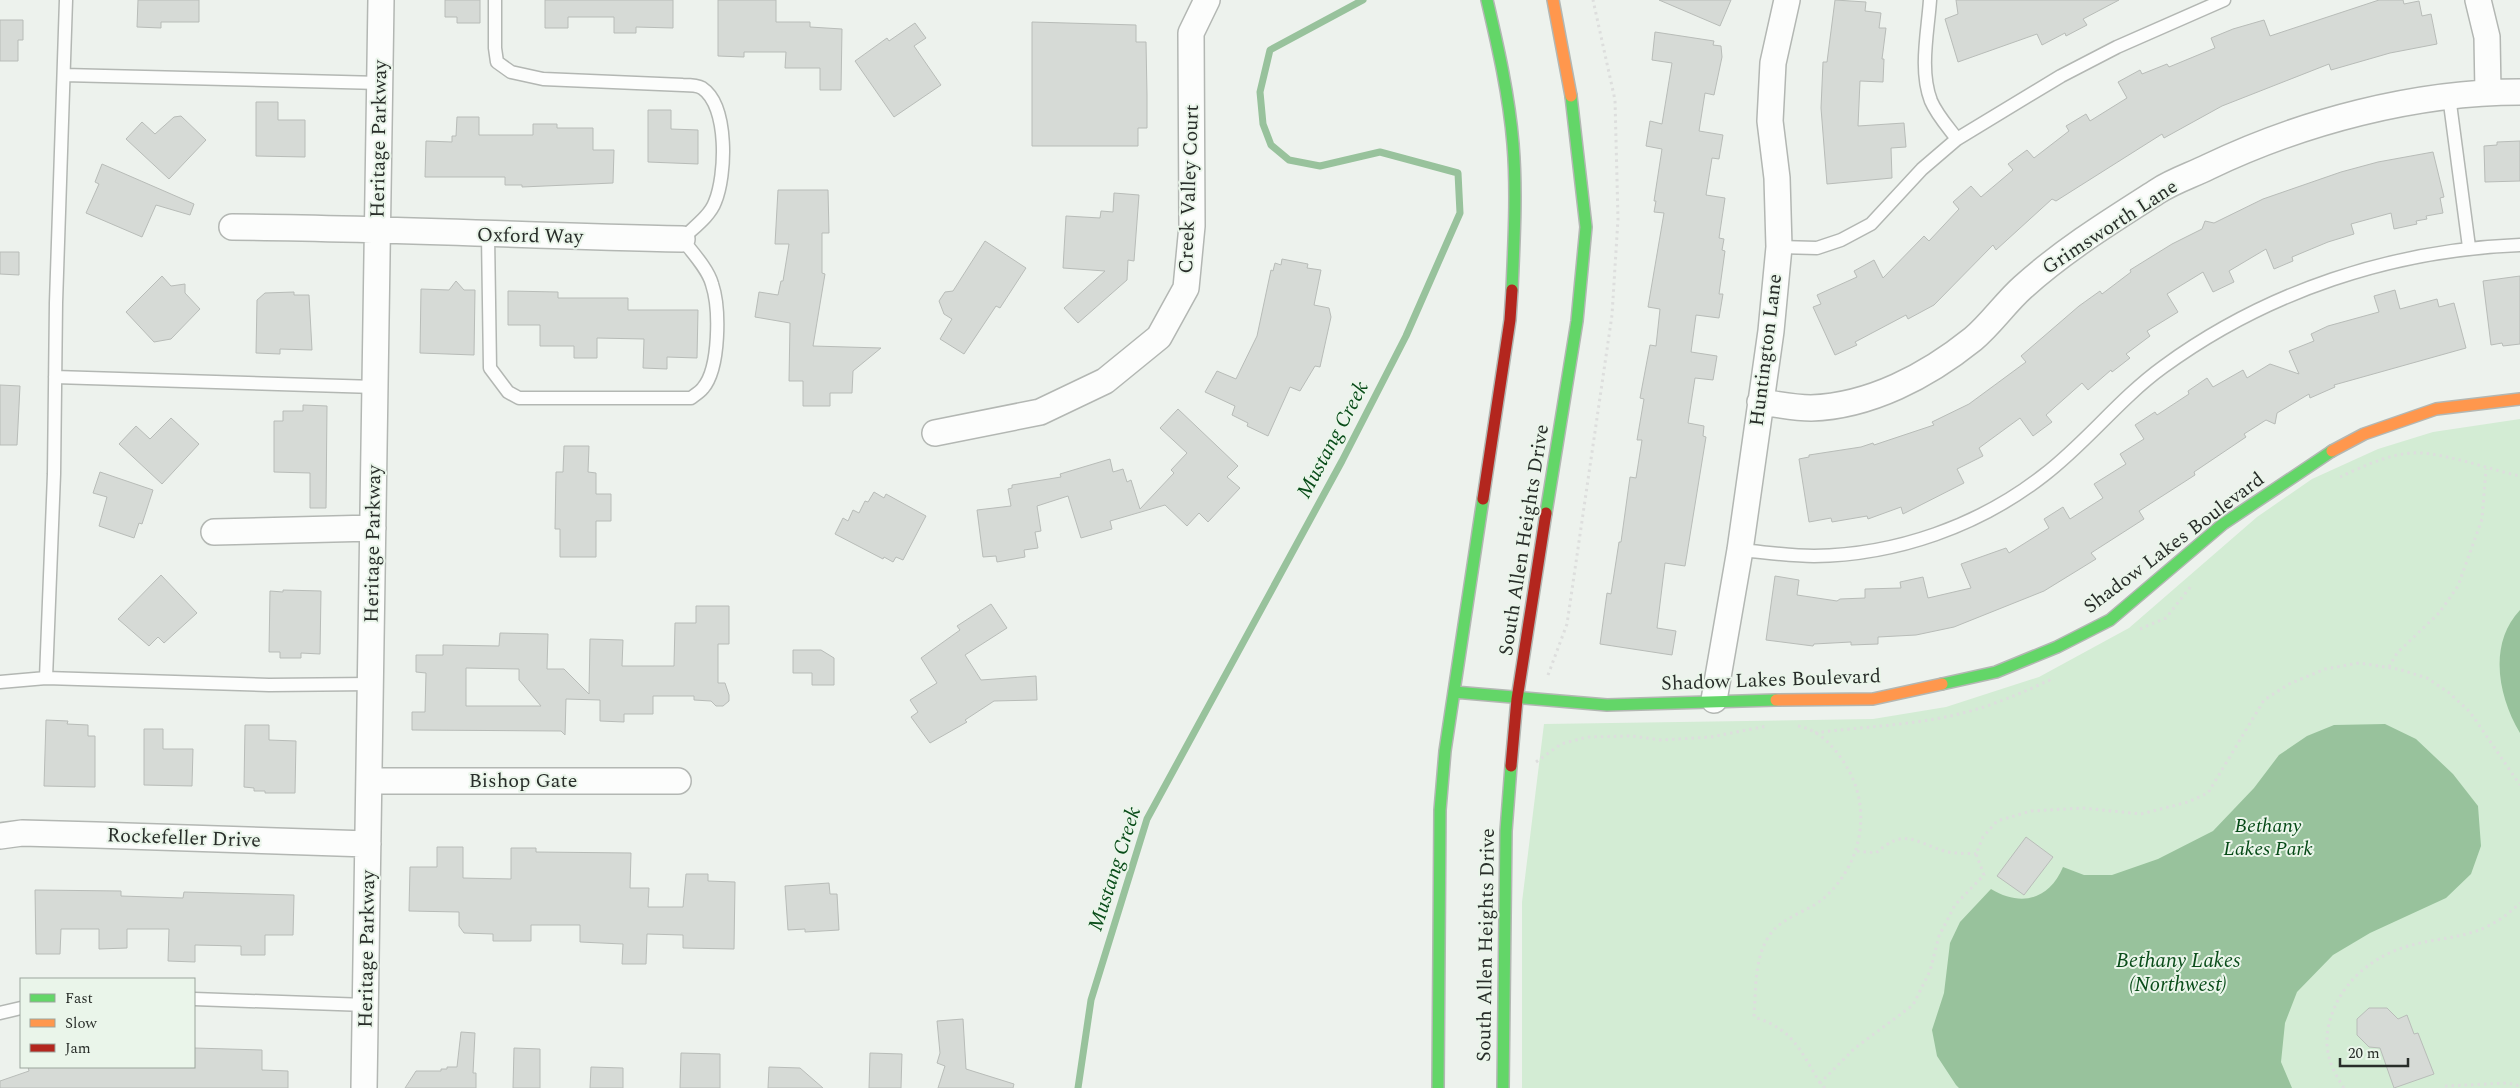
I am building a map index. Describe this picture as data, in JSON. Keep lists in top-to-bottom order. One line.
{"streets":{"main road":["South Allen Heights Drive","Shadow Lakes Boulevard"],"street":["Heritage Parkway","Creek Valley Court","Grimsworth Lane","Oxford Way","Huntington Lane","Bishop Gate","Rockefeller Drive"]},"crossings":[["Heritage Parkway","Oxford Way"],["Heritage Parkway","Bishop Gate"],["Heritage Parkway","Rockefeller Drive"],["Grimsworth Lane","Huntington Lane"],["Huntington Lane","Shadow Lakes Boulevard"],["South Allen Heights Drive","Shadow Lakes Boulevard"]],"water":["Mustang Creek","Bethany Lakes (Northwest)"],"parks":["Bethany Lakes Park"],"legend":["Fast","Slow","Jam"],"scale_bar":"20 m"}
